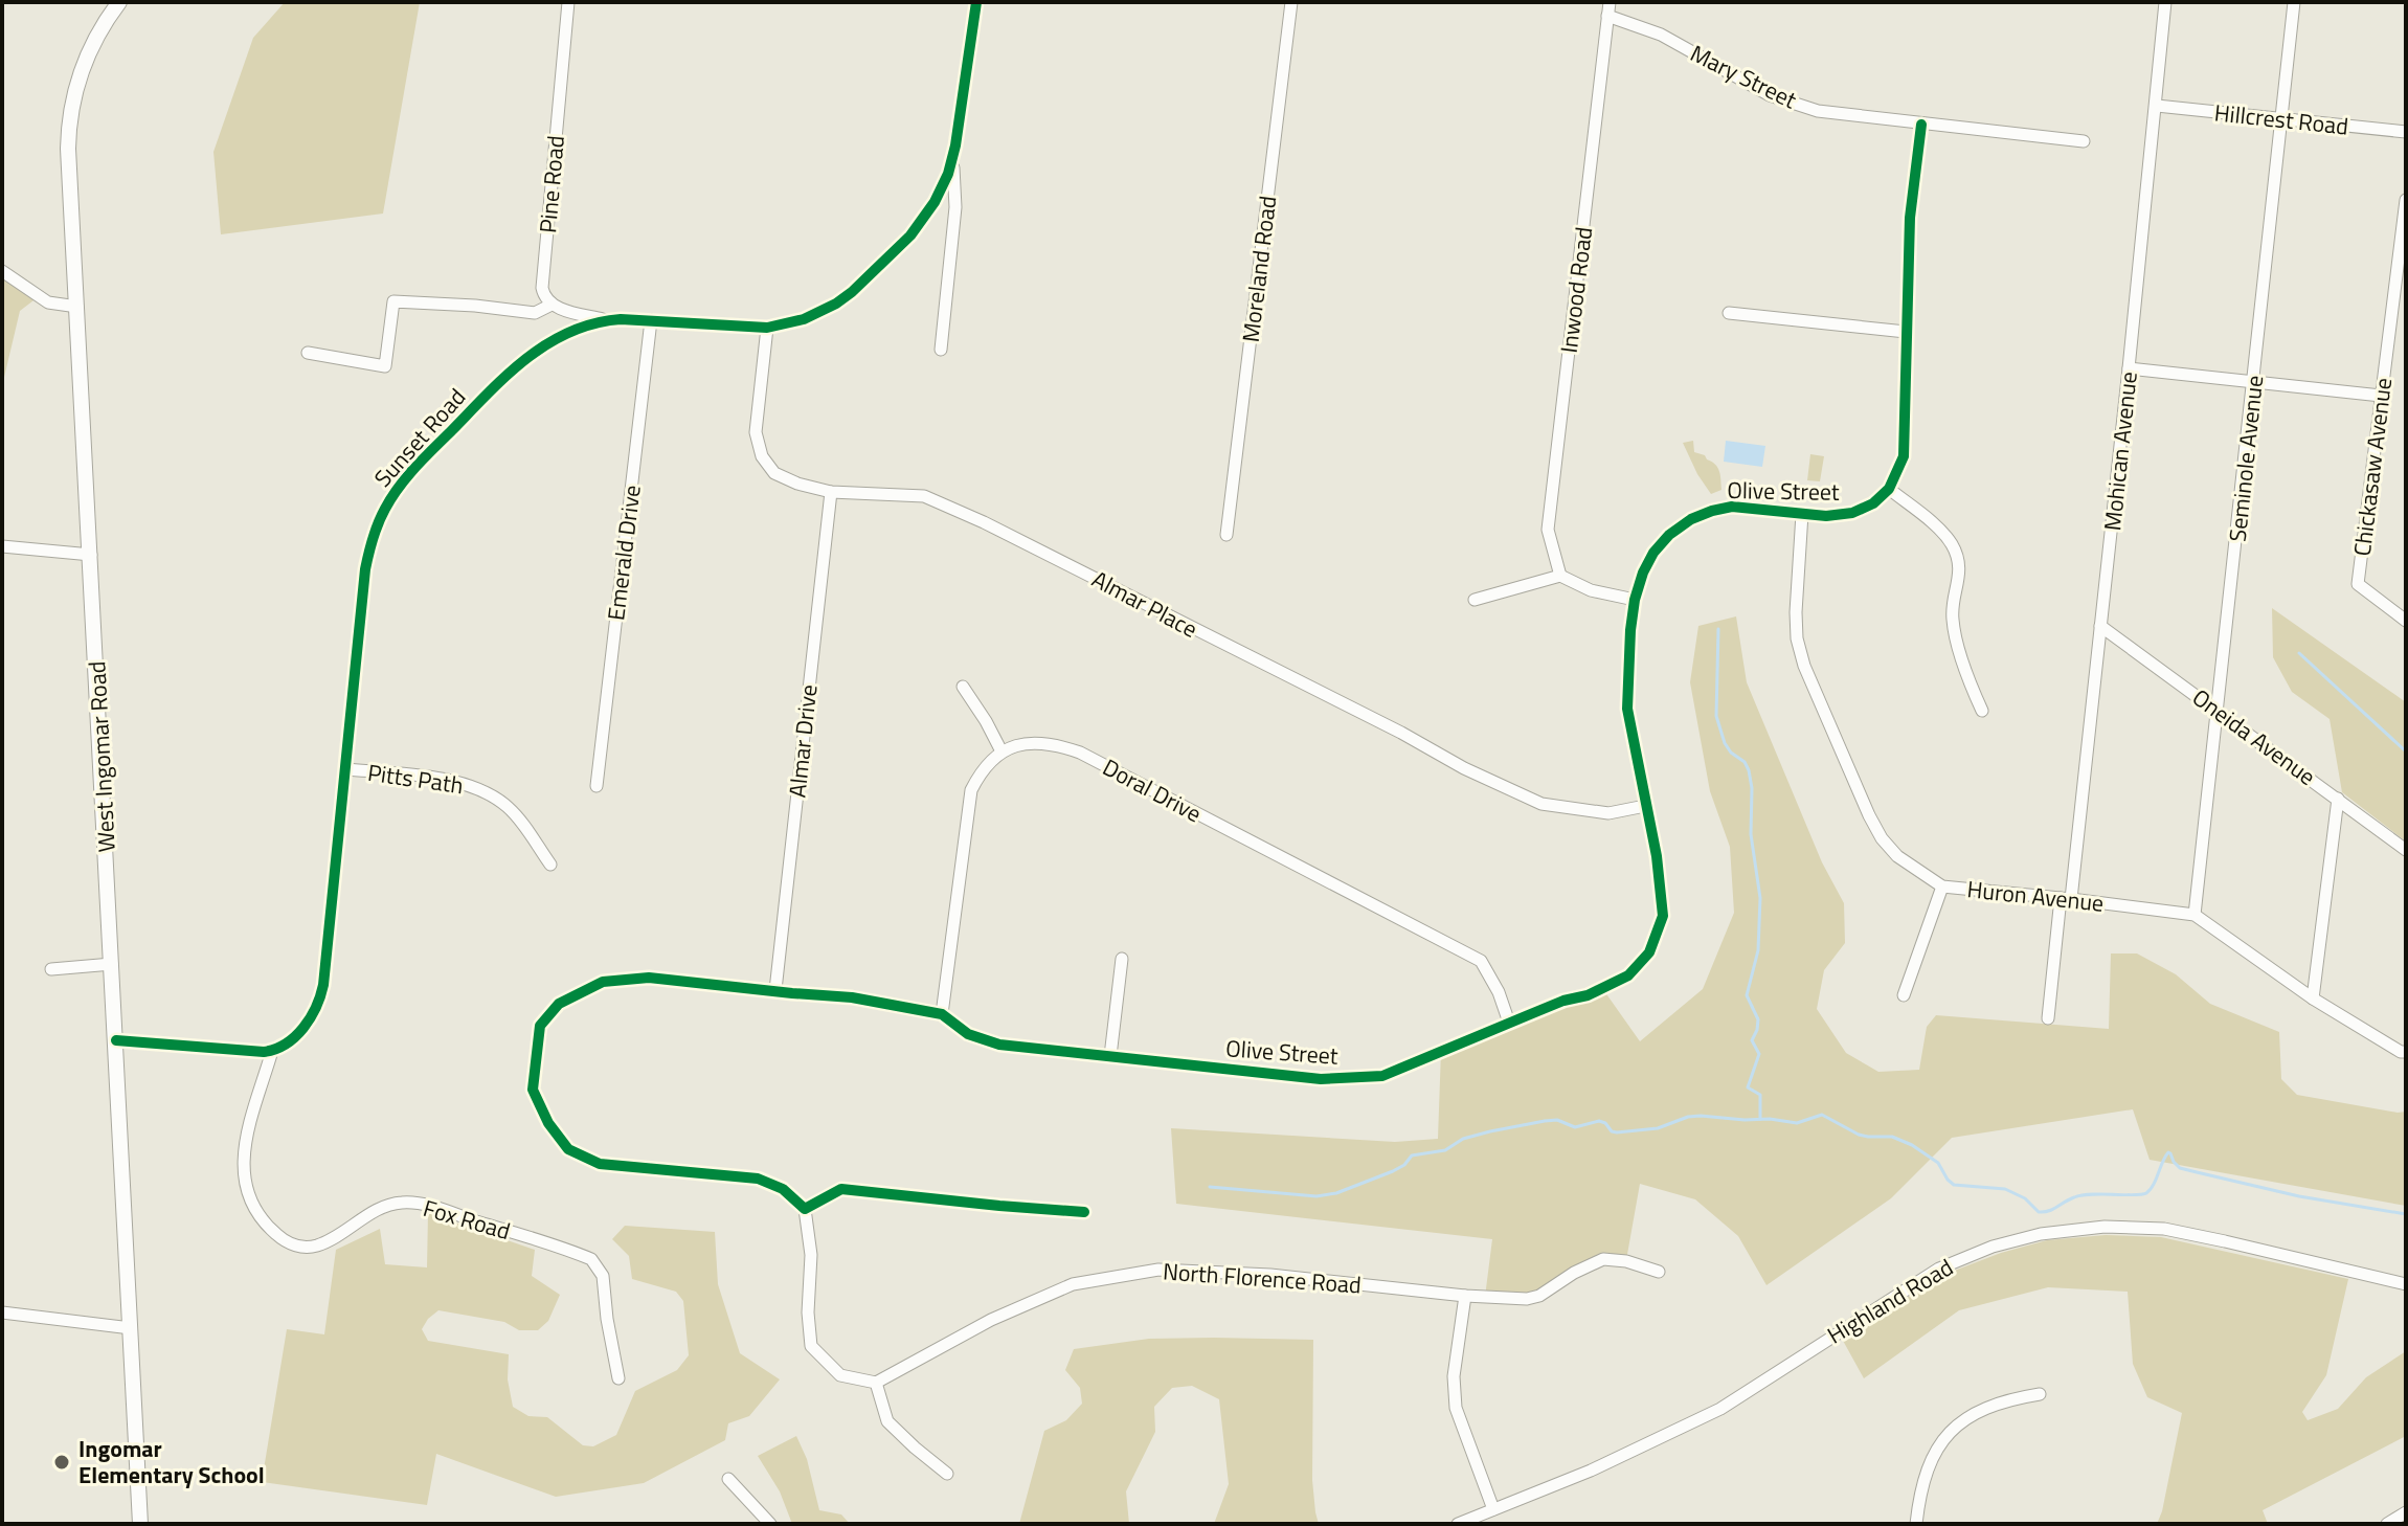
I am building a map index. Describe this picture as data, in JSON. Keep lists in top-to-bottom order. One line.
{"streets":{"main road":["West Ingomar Road"],"street":["Mary Street","Hillcrest Road","Pine Road","Moreland Road","Inwood Road","Sunset Road","Mohican Avenue","Seminole Avenue","Chickasaw Avenue","Olive Street","Emerald Drive","Almar Place","Oneida Avenue","Almar Drive","Pitts Path","Doral Drive","Huron Avenue","Fox Road","North Florence Road","Highland Road"]},"crossings":[["Mary Street","Inwood Road"],["Hillcrest Road","Mohican Avenue"],["Hillcrest Road","Seminole Avenue"],["Sunset Road","Emerald Drive"],["Sunset Road","Almar Place"],["Sunset Road","Pitts Path"],["Sunset Road","Fox Road"],["Mohican Avenue","Oneida Avenue"],["Mohican Avenue","Huron Avenue"],["Seminole Avenue","Oneida Avenue"],["Seminole Avenue","Huron Avenue"],["Olive Street","Almar Place"],["Olive Street","Almar Drive"],["Olive Street","Doral Drive"],["Olive Street","Huron Avenue"],["Almar Place","Almar Drive"]],"places":["Ingomar Elementary School"]}
